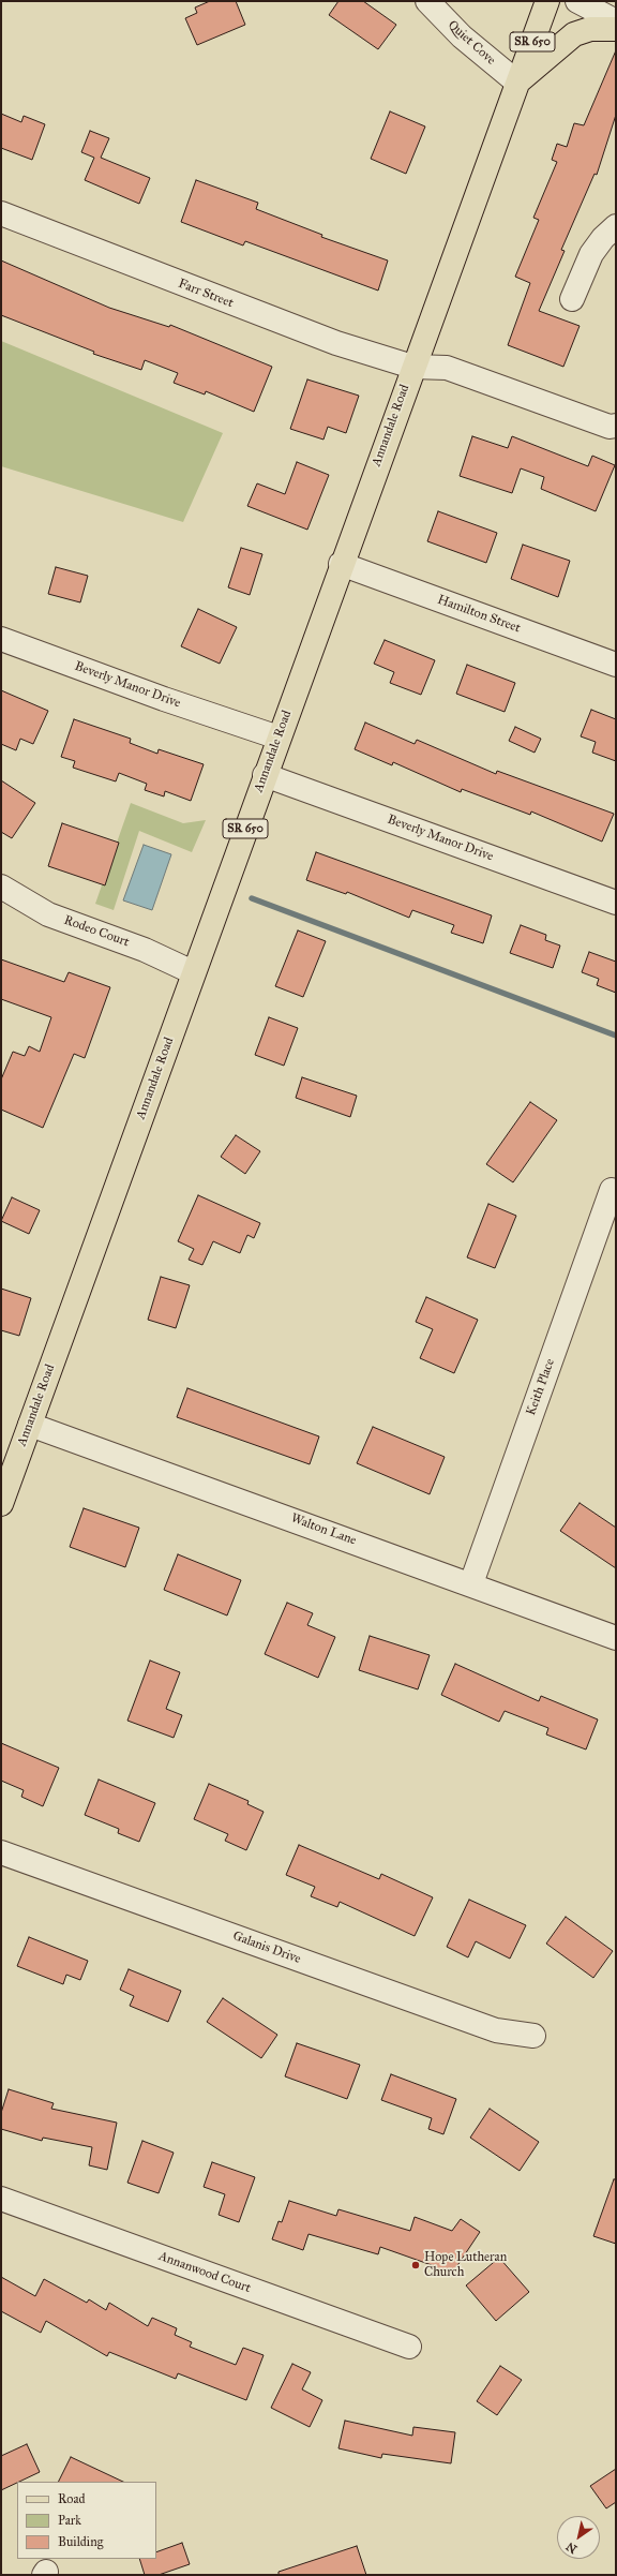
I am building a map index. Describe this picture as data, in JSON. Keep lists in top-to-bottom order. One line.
{"streets":{"main road":["SR 650","Annandale Road"],"street":["Quiet Cove","Farr Street","Hamilton Street","Beverly Manor Drive","Rodeo Court","Keith Place","Walton Lane","Galanis Drive","Annanwood Court"]},"crossings":[["Quiet Cove","Annandale Road"],["Farr Street","Annandale Road"],["Annandale Road","Hamilton Street"],["Annandale Road","Beverly Manor Drive"],["Annandale Road","Rodeo Court"],["Annandale Road","Walton Lane"],["Keith Place","Walton Lane"]],"places":["Hope Lutheran Church"],"legend":["Road","Park","Building"],"north":"bottom left"}
